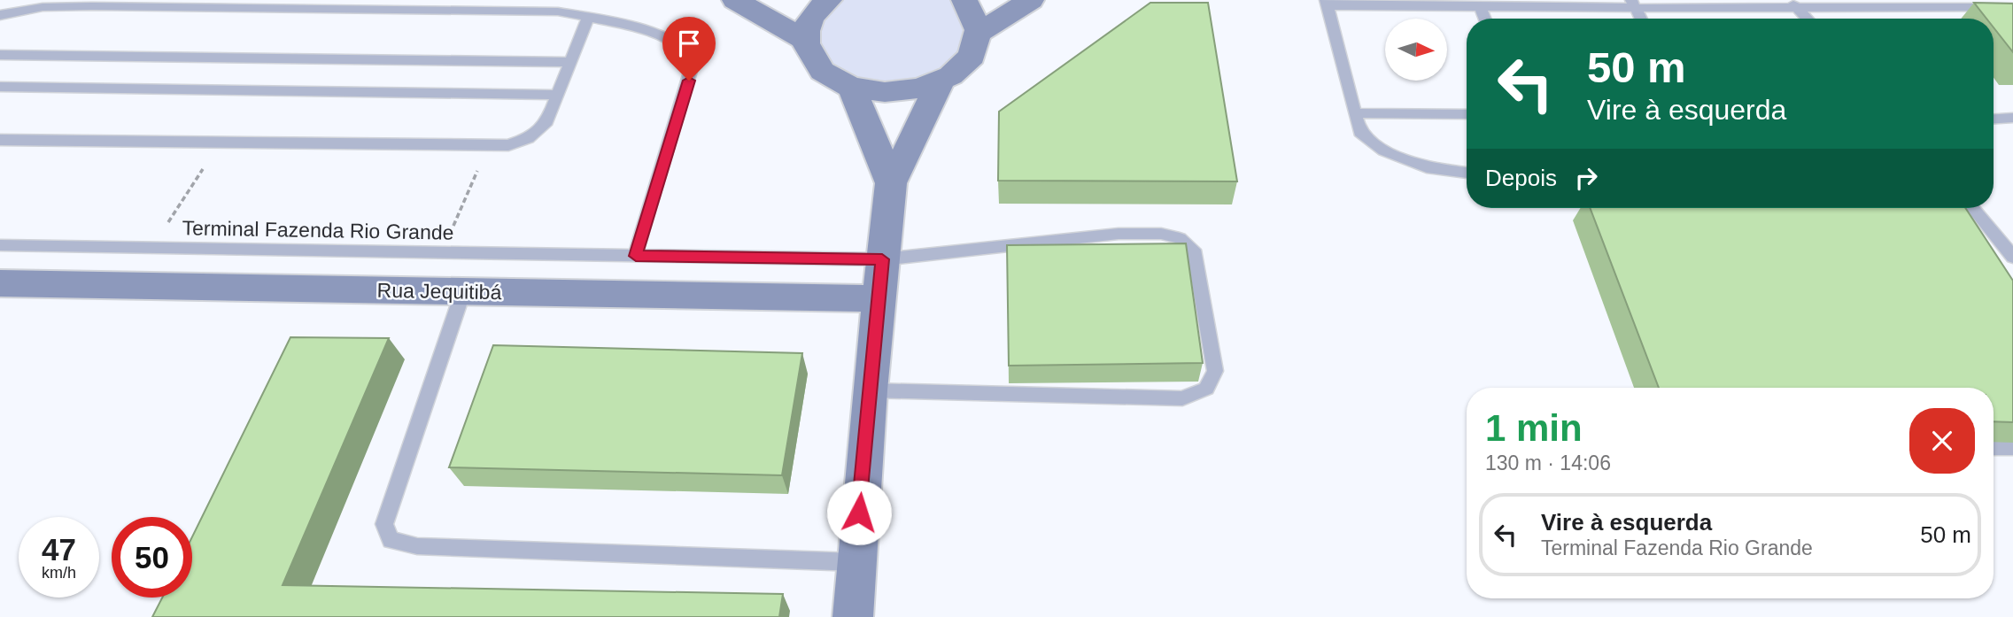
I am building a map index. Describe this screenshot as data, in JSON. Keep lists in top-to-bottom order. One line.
{"streets":{"main road":["Rua Jequitibá"],"lane":["Terminal Fazenda Rio Grande"]},"north":"right","page":{"turn":["50 m","Vire à esquerda"],"then":"Depois","heading":["1 min","130 m · 14:06"],"list":[{"name":"Vire à esquerda","note":"Terminal Fazenda Rio Grande","value":"50 m"}],"speed":"47 km/h","limit":"50"}}
